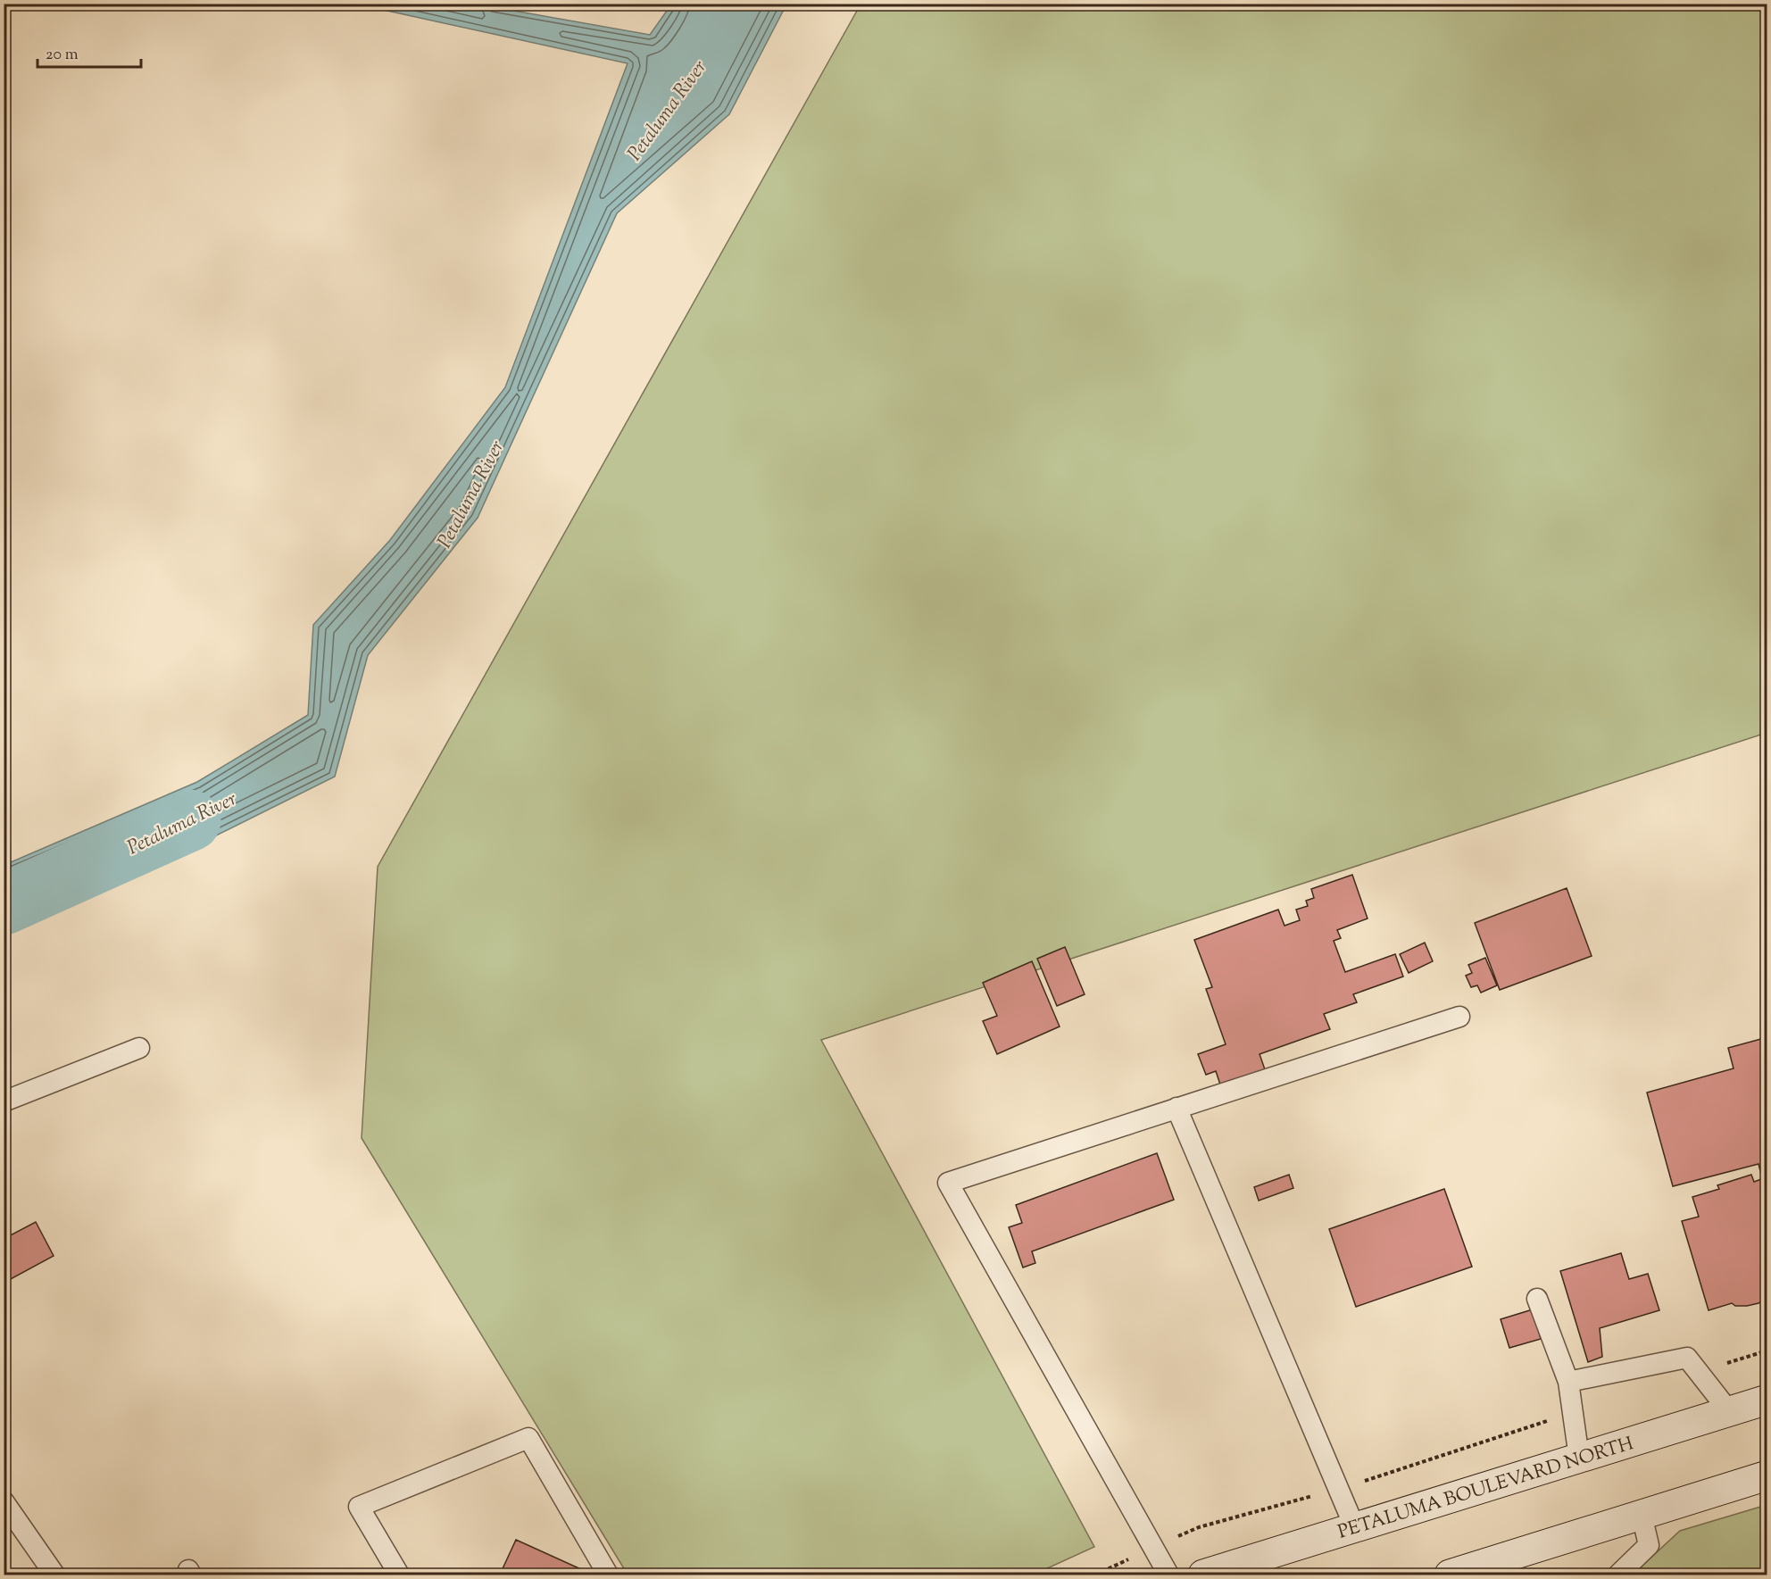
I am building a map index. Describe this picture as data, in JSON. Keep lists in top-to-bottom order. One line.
{"streets":{"main road":["PETALUMA BOULEVARD NORTH"]},"water":["Petaluma River"],"scale_bar":"20 m"}
